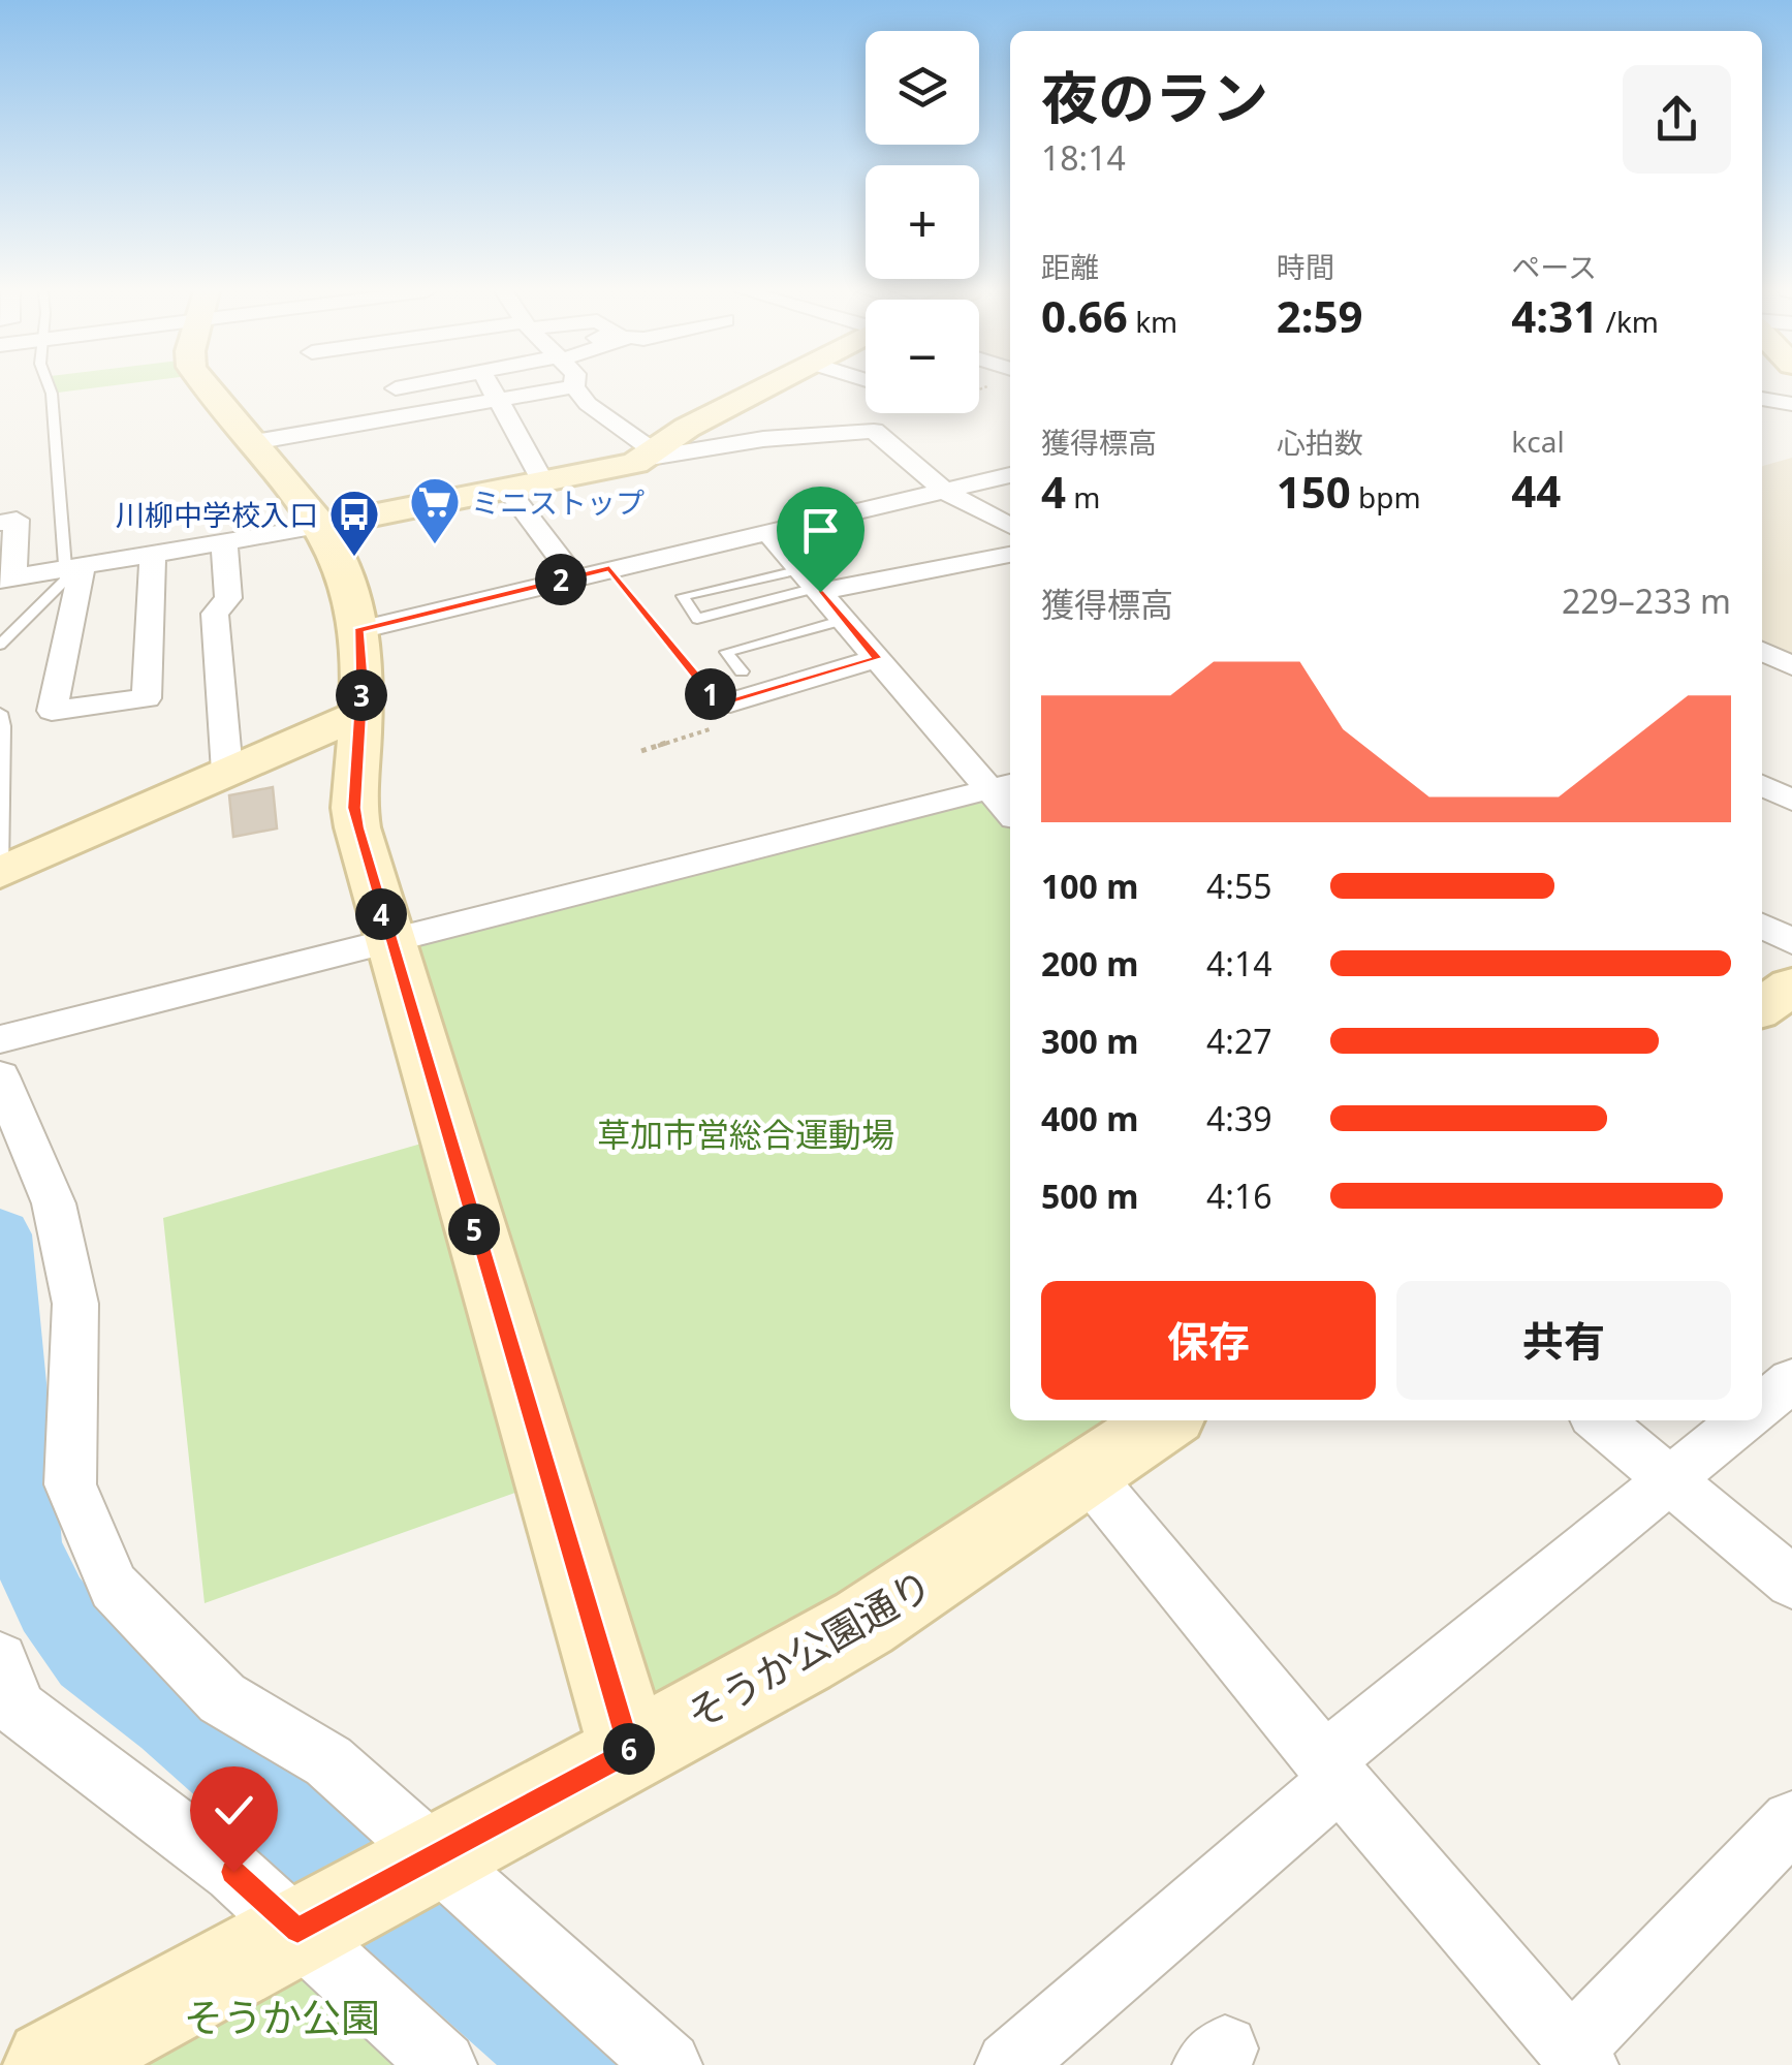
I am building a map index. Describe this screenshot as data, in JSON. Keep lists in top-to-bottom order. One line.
{"streets":{"street":["そうか公園通り"]},"parks":["草加市営総合運動場","そうか公園"],"places":{"supermarket":["ミニストップ"],"bus stop":["川柳中学校入口"]},"page":{"map_buttons":["+","−"],"heading":["夜のラン","18:14"],"stats":[["距離","0.66 km"],["時間","2:59"],["ペース","4:31 /km"],["獲得標高","4 m"],["心拍数","150 bpm"],["kcal","44"]],"pins":["2","1","3","4","5","6"],"chart":["獲得標高","229–233 m"],"list":[{"name":"100 m","note":"4:55"},{"name":"200 m","note":"4:14"},{"name":"300 m","note":"4:27"},{"name":"400 m","note":"4:39"},{"name":"500 m","note":"4:16"}],"buttons":["保存","共有"]}}
